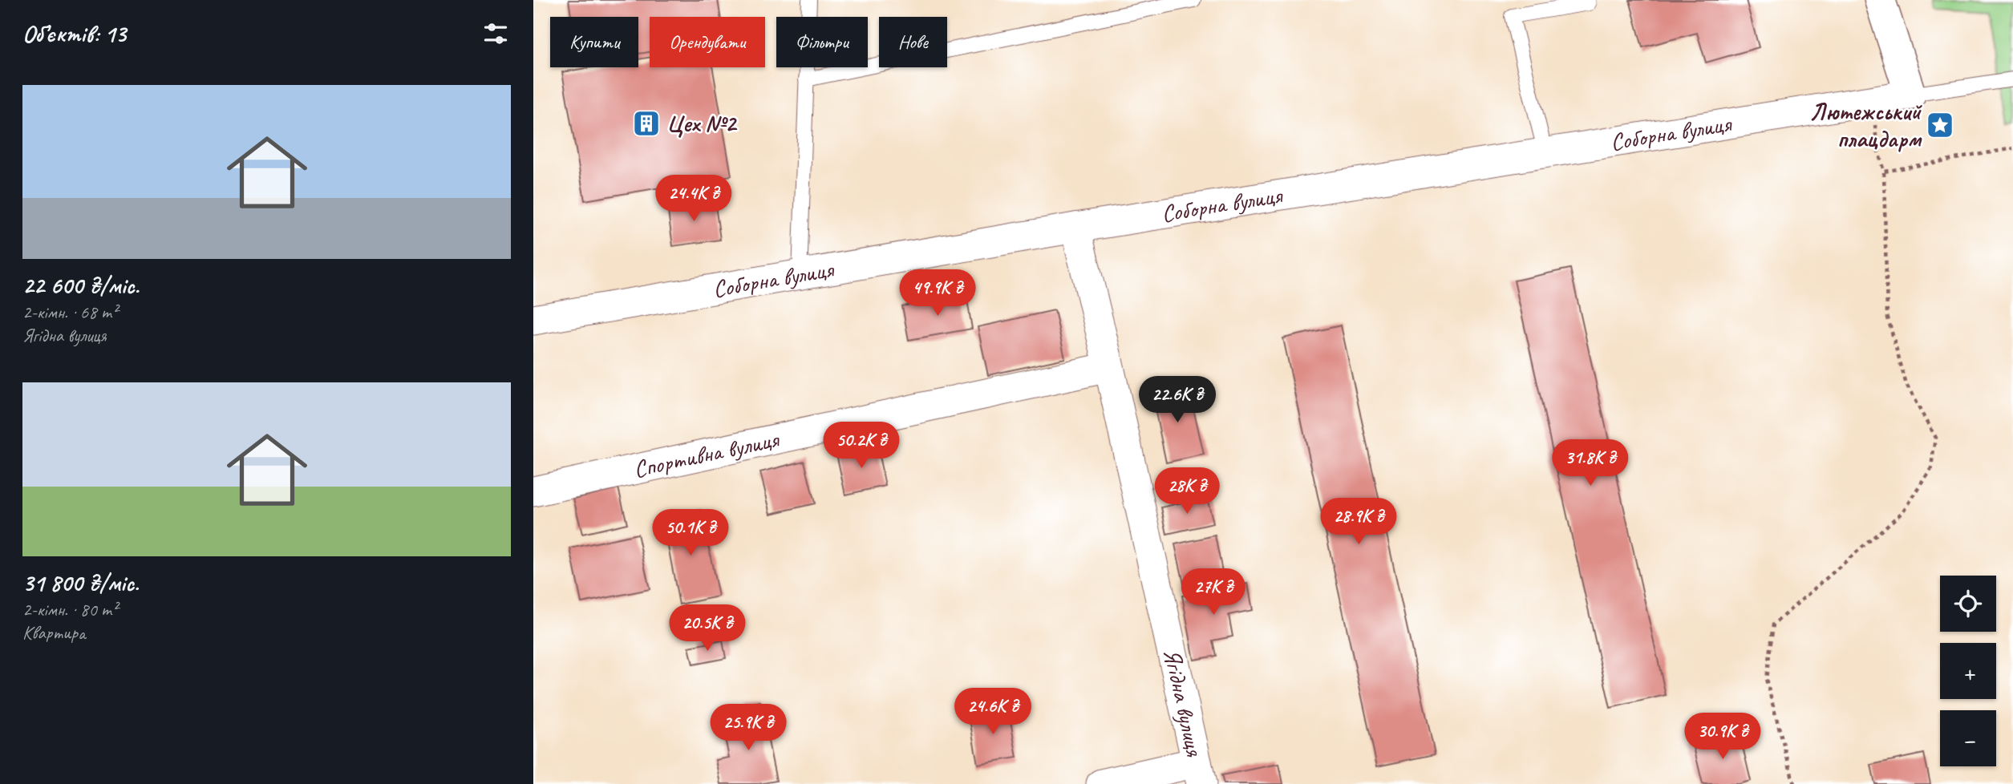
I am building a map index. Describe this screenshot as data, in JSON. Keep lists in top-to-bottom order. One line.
{"streets":{"street":["Соборна вулиця","Спортивна вулиця","Ягідна вулиця"]},"crossings":[["Соборна вулиця","Ягідна вулиця"],["Спортивна вулиця","Ягідна вулиця"]],"places":{"building":["Цех №2"],"place":["Лютежський плацдарм"]},"page":{"heading":"Об’єктів: 13","chip":["Купити","Орендувати","Фільтри","Нове"],"list":[{"name":"22 600 ₴/міс.","note":"2-кімн. · 68 m² · Ягідна вулиця"},{"name":"31 800 ₴/міс.","note":"2-кімн. · 80 m² · Квартира"}],"price":["24.4K ₴","49.9K ₴","22.6K ₴","50.2K ₴","31.8K ₴","28K ₴","28.9K ₴","50.1K ₴","27K ₴","20.5K ₴","24.6K ₴","25.9K ₴","30.9K ₴"],"map_buttons":["+","−"]}}
